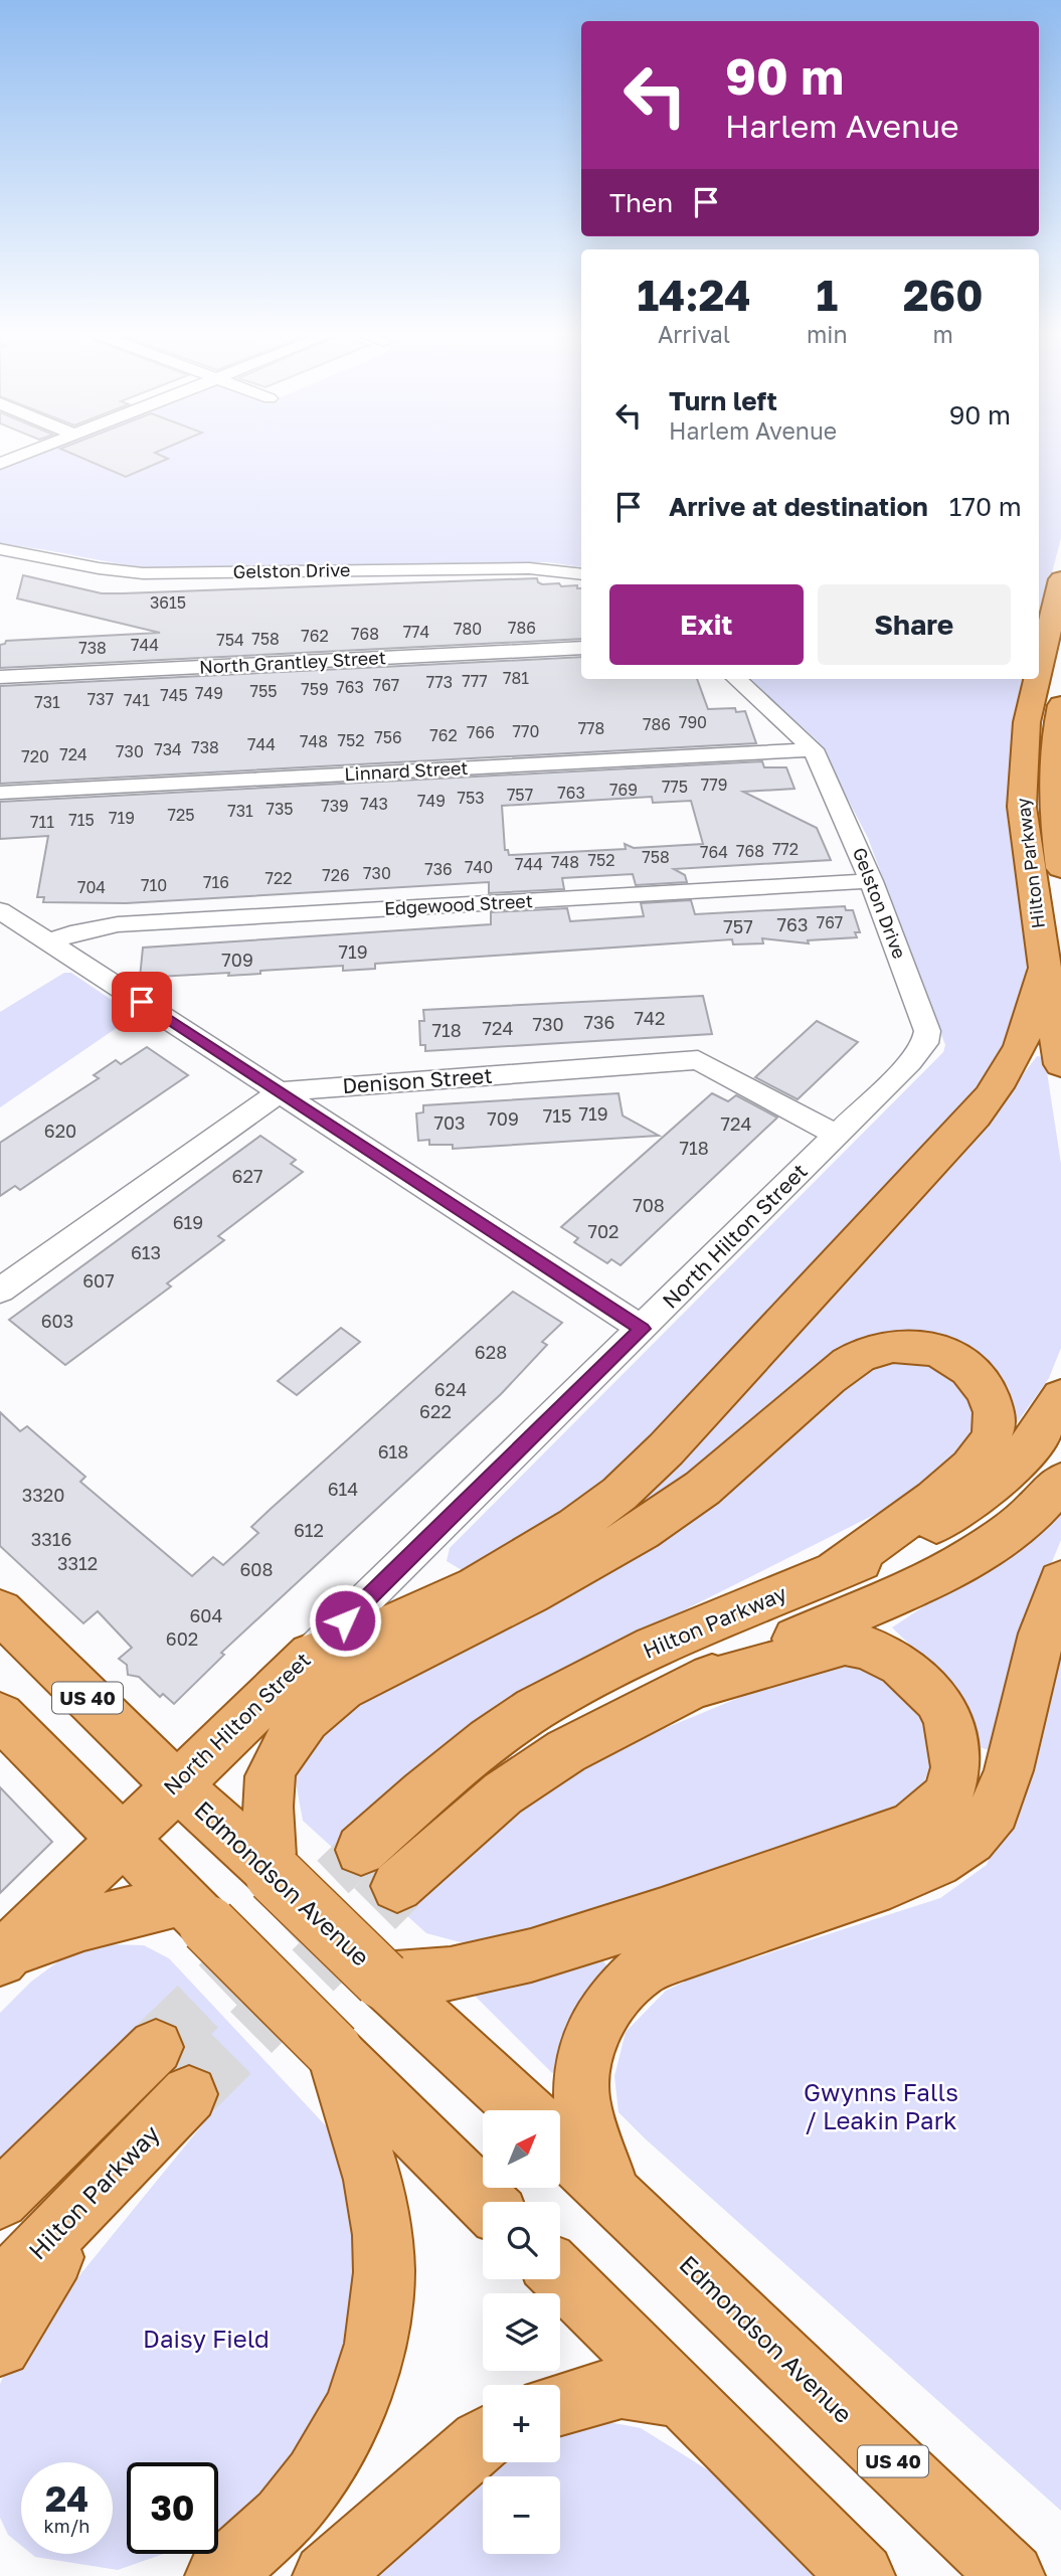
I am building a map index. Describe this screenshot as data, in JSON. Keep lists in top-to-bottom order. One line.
{"streets":{"main road":["Hilton Parkway","North Hilton Street","US 40","Edmondson Avenue"],"street":["Gelston Drive","North Grantley Street","Linnard Street","Edgewood Street","Denison Street"]},"crossings":[["Gelston Drive","Linnard Street"],["Gelston Drive","Edgewood Street"],["Gelston Drive","Denison Street"],["Gelston Drive","North Hilton Street"],["Denison Street","North Hilton Street"],["North Hilton Street","Edmondson Avenue"]],"parks":["Gwynns Falls / Leakin Park","Daisy Field"],"house_numbers":["3615","786","780","774","768","762","758","754","744","738","781","777","773","767","763","759","755","749","745","737","741","731","790","786","778","770","766","762","756","752","748","744","738","734","730","724","720","779","775","769","763","757","753","749","743","739","735","731","725","719","715","711","772","768","764","758","752","748","744","740","736","730","726","722","716","710","704","767","763","757","719","709","742","736","730","724","718","719","715","709","703","724","620","718","627","708","619","702","613","607","603","628","624","622","618","614","3320","612","3316","3312","608","604","602"],"north":"top right","page":{"turn":["90 m","Harlem Avenue"],"then":"Then","eta":["14:24","Arrival","1","min","260","m"],"list":[{"name":"Turn left","note":"Harlem Avenue","value":"90 m"},{"name":"Arrive at destination","value":"170 m"}],"buttons":["Exit","Share"],"map_buttons":["+","−"],"speed":"24 km/h","limit":"30"}}
